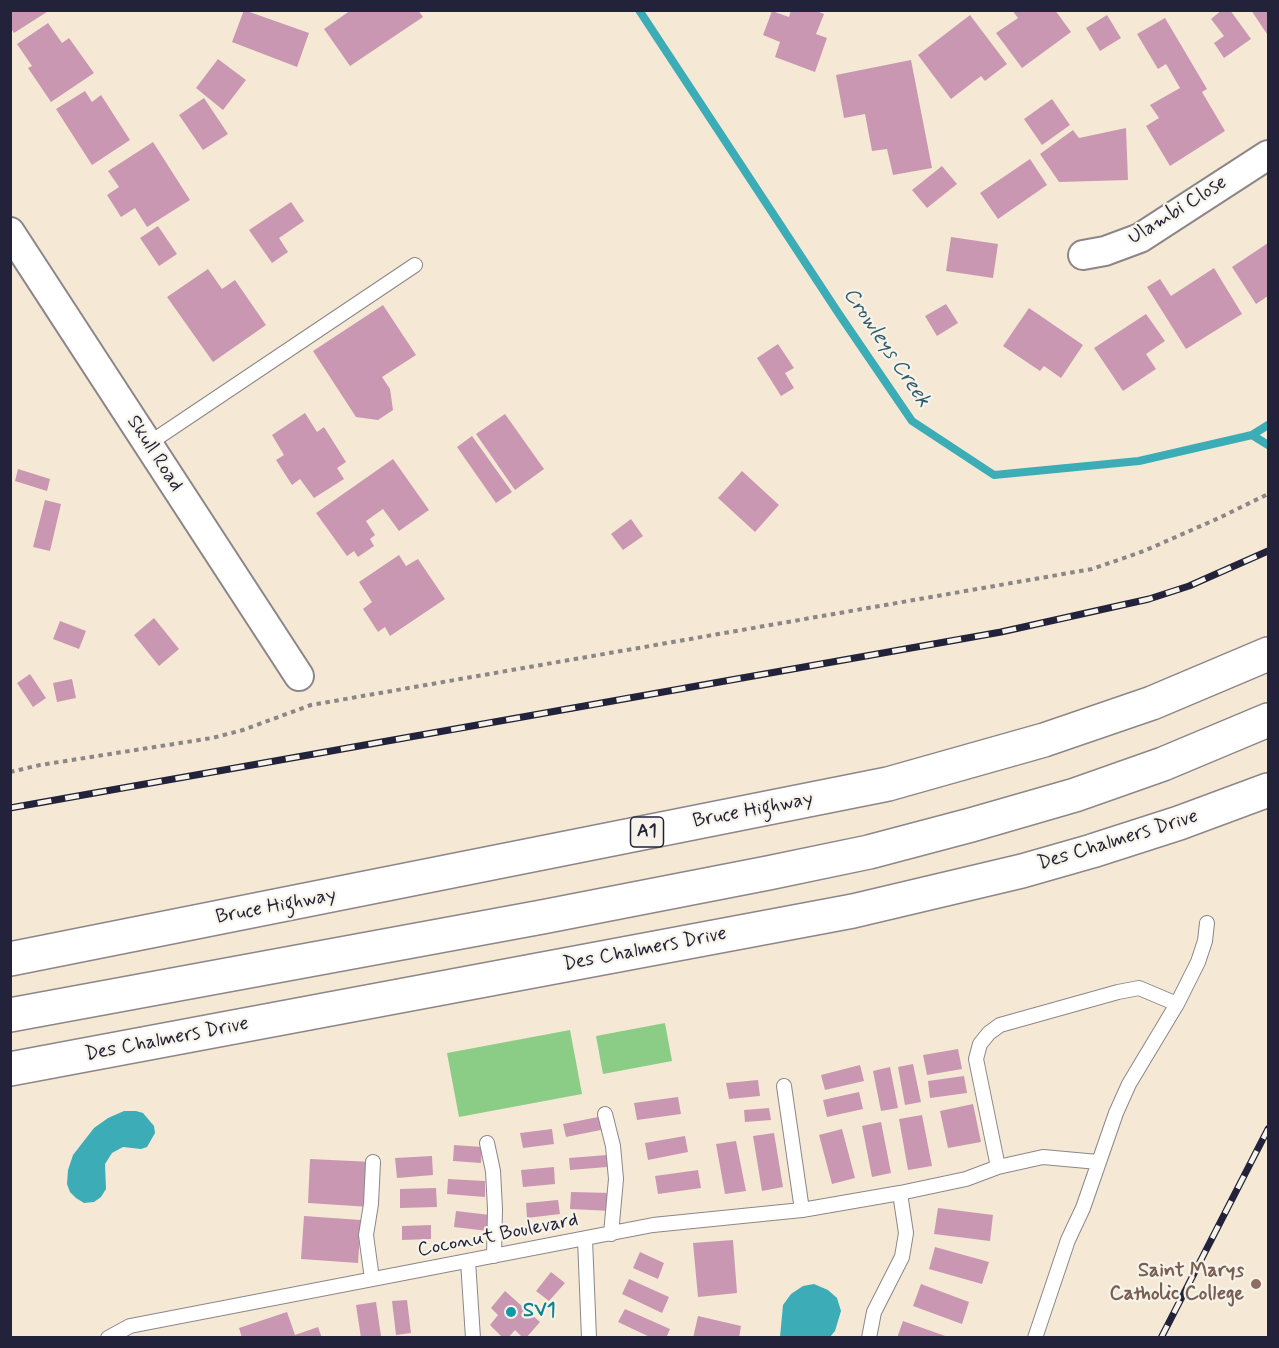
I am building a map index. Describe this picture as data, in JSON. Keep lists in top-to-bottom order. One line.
{"streets":{"main road":["Bruce Highway","A1","Des Chalmers Drive"],"street":["Ulambi Close","Skull Road"],"lane":["Coconut Boulevard"]},"water":["Crowleys Creek"],"places":["Saint Marys Catholic College","SV1"]}
